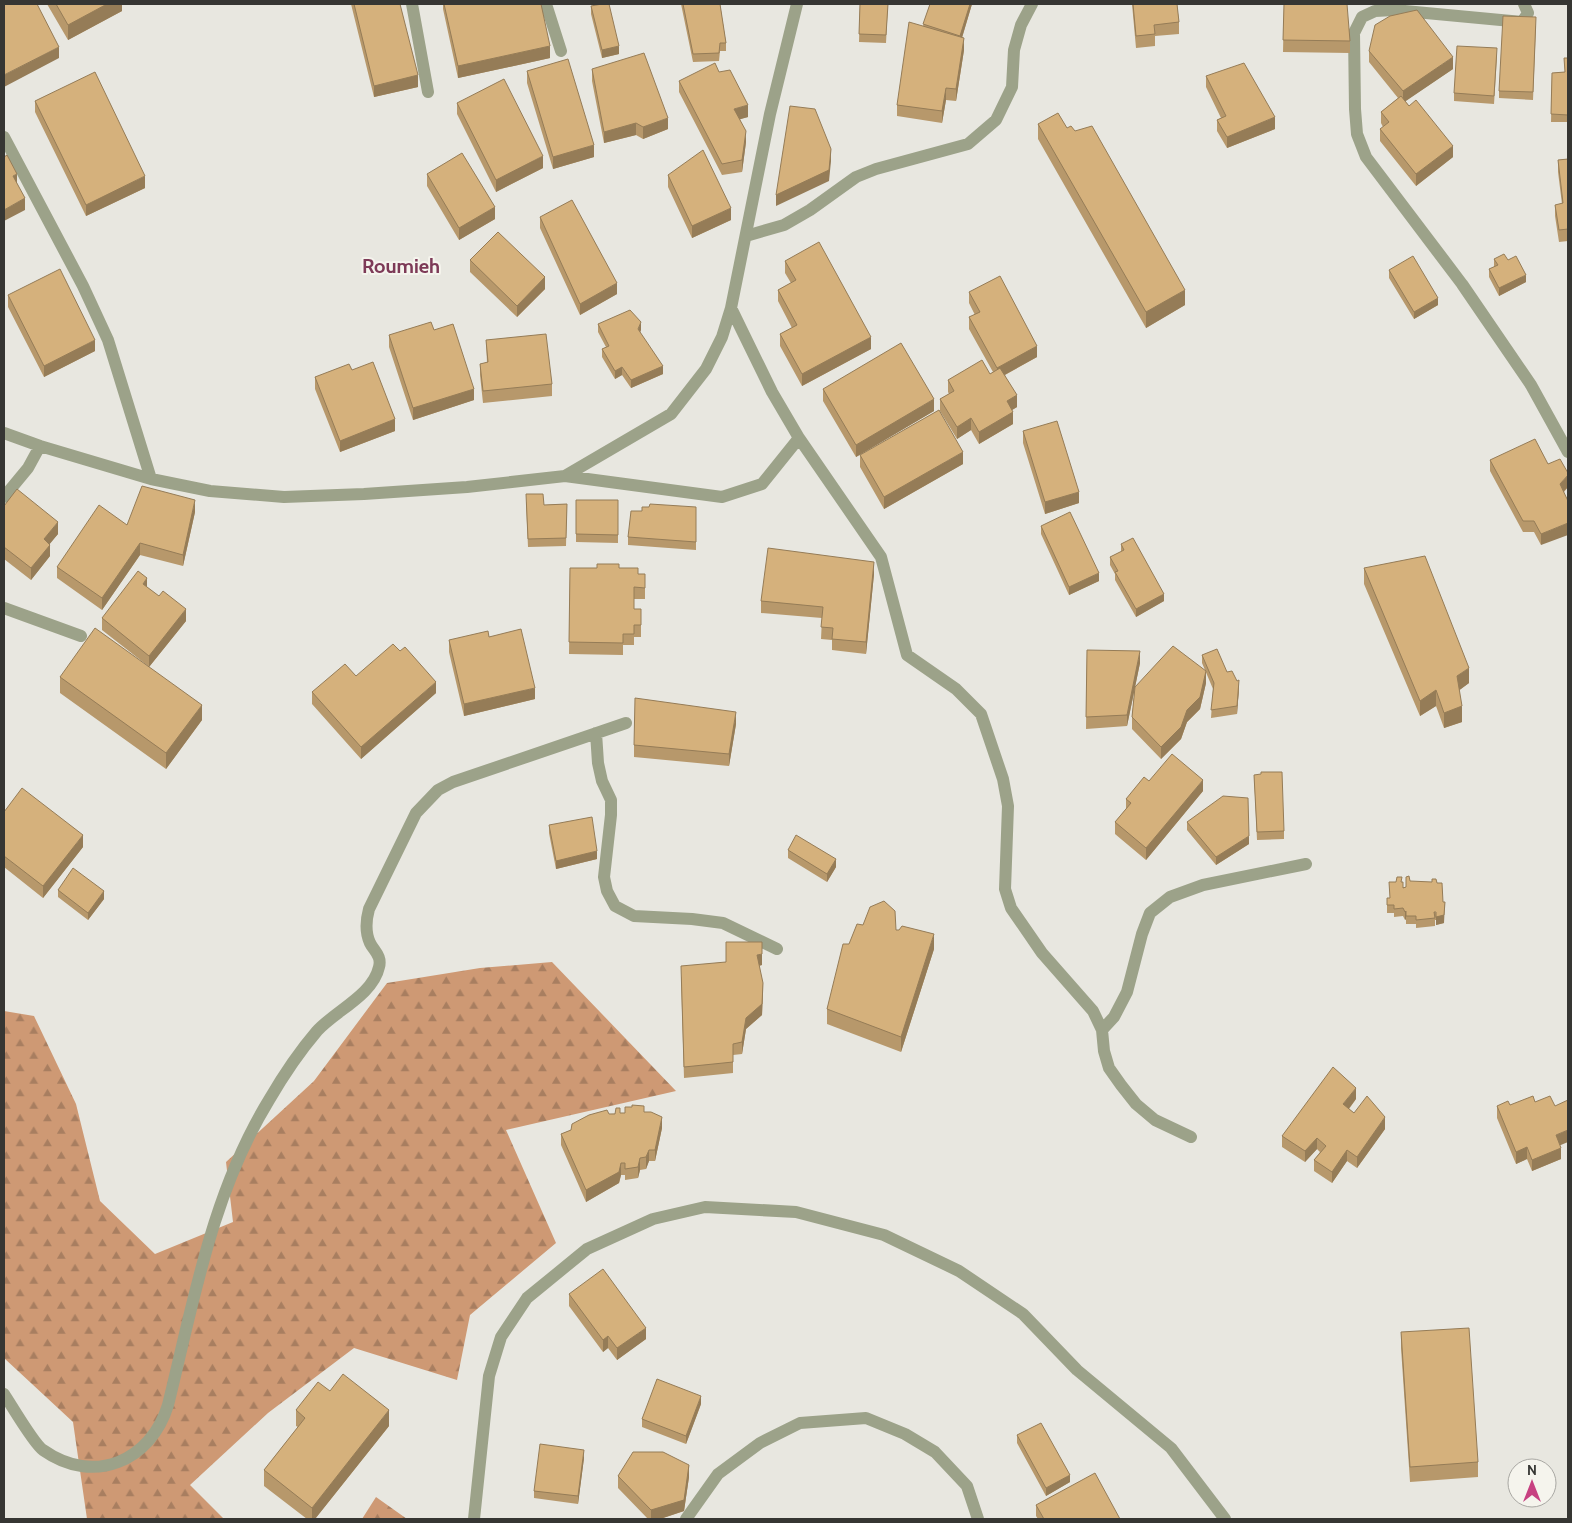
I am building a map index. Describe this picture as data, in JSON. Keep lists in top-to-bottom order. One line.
{"districts":["Roumieh"],"north":"top"}
